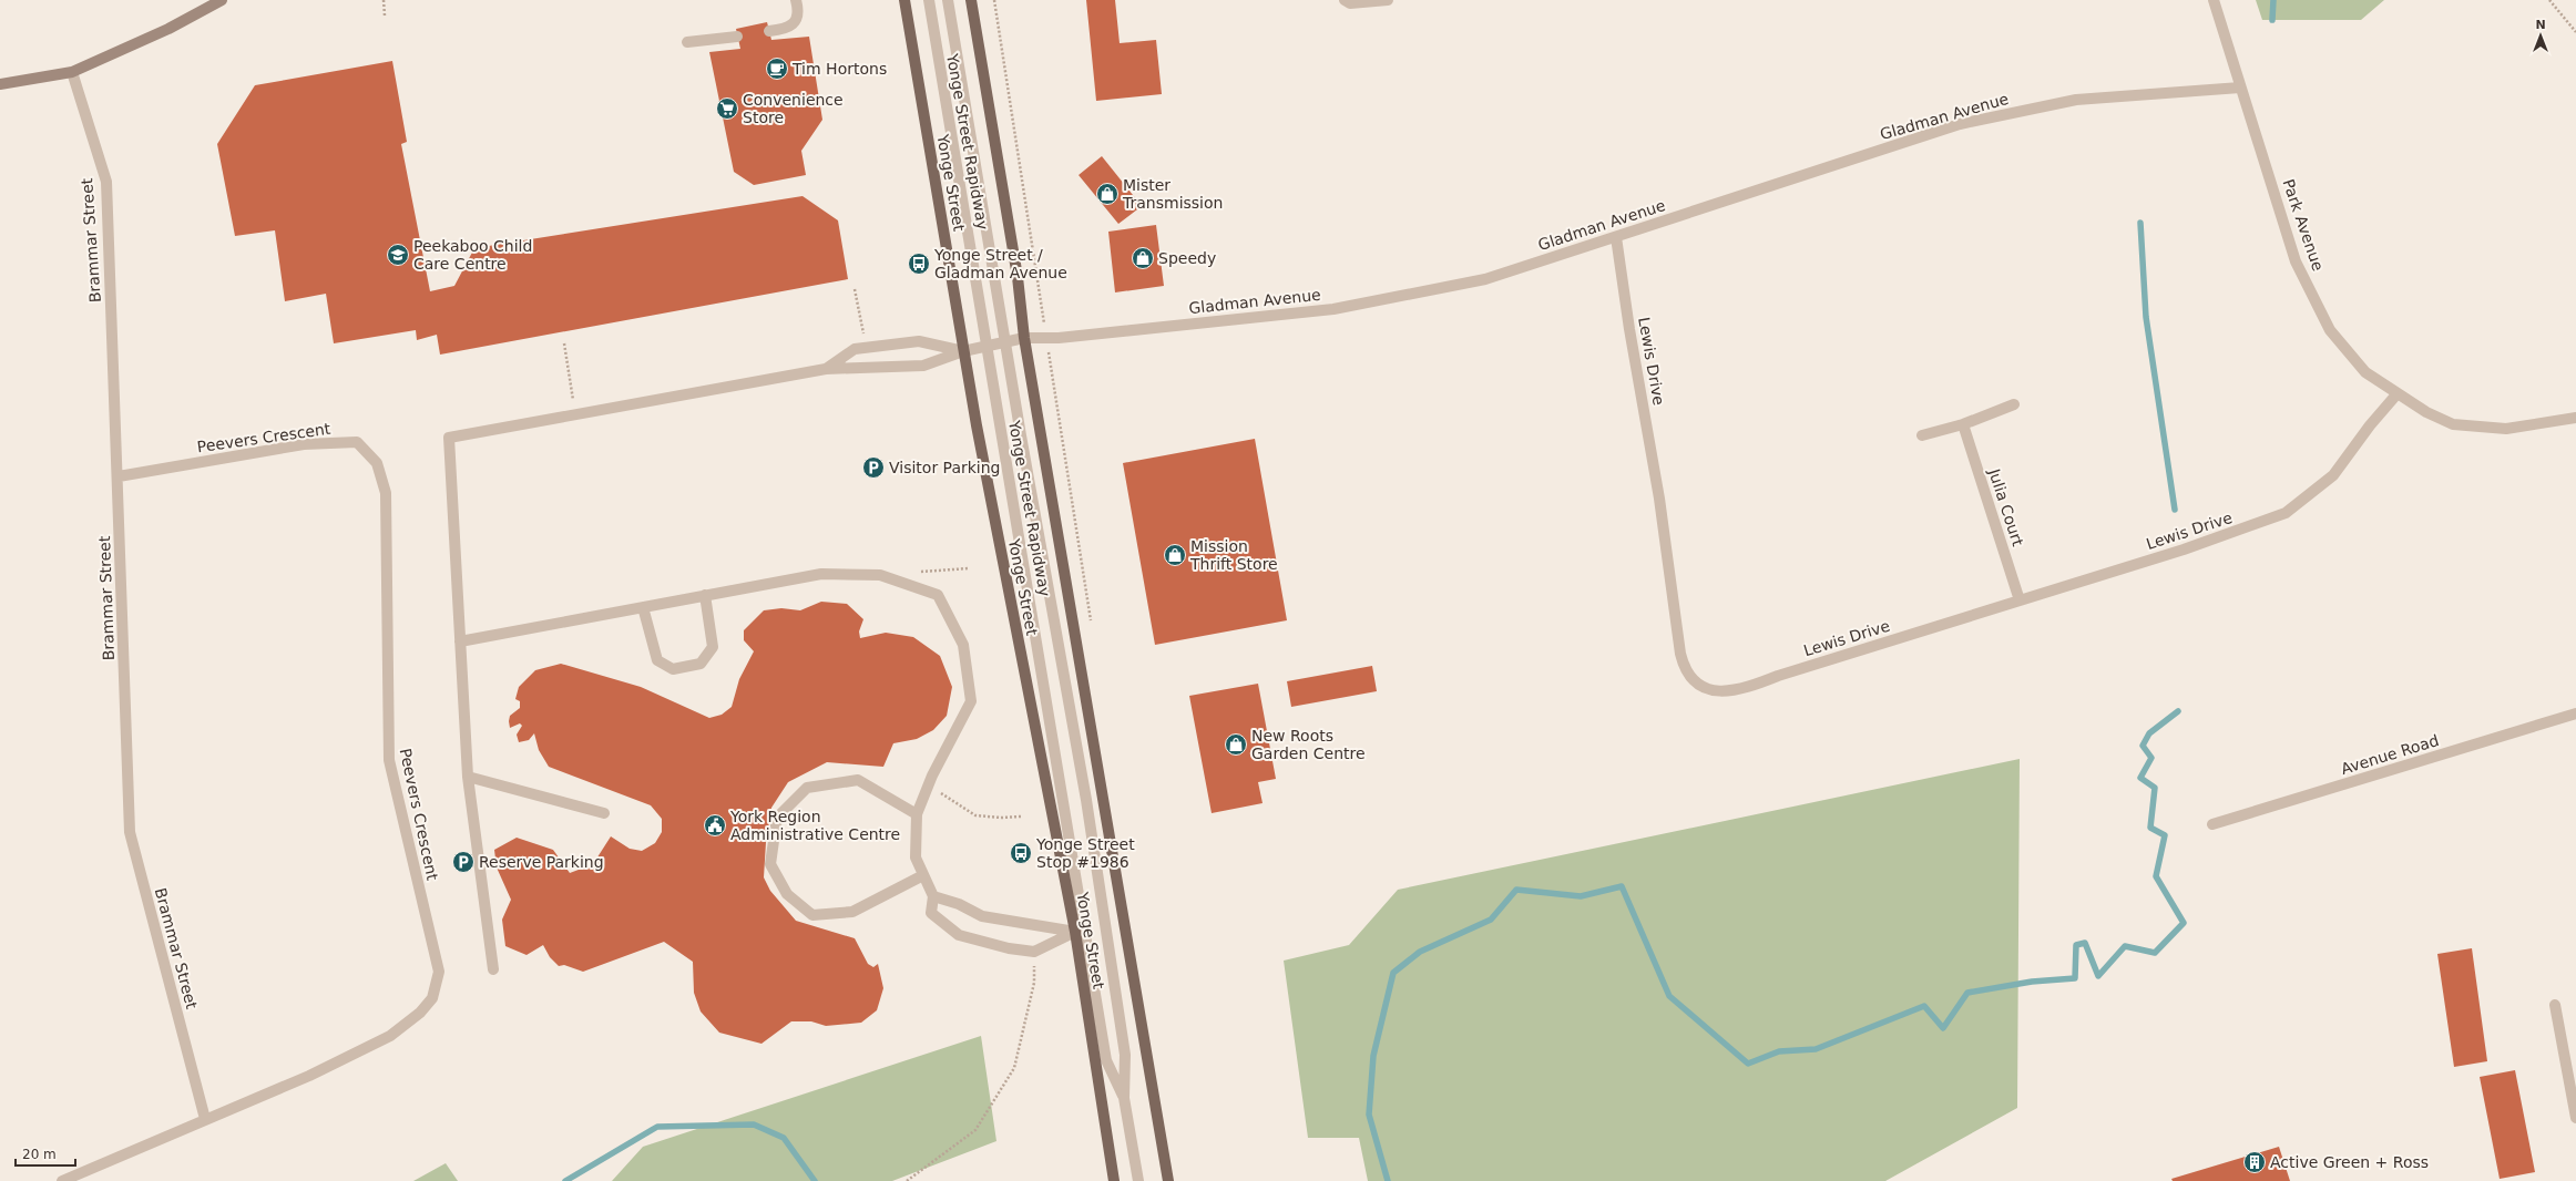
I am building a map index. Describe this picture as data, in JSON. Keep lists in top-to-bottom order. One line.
{"streets":{"main road":["Yonge Street"],"street":["Gladman Avenue","Yonge Street Rapidway","Park Avenue","Brammar Street","Lewis Drive","Peevers Crescent","Julia Court","Avenue Road"]},"crossings":[["Gladman Avenue","Yonge Street Rapidway"],["Gladman Avenue","Yonge Street"],["Gladman Avenue","Park Avenue"],["Gladman Avenue","Lewis Drive"],["Park Avenue","Lewis Drive"],["Brammar Street","Peevers Crescent"],["Lewis Drive","Julia Court"]],"places":{"cafe":["Tim Hortons"],"supermarket":["Convenience Store"],"shop":["Mister Transmission","Speedy","Mission Thrift Store","New Roots Garden Centre"],"school or university":["Peekaboo Child Care Centre"],"bus stop":["Yonge Street / Gladman Avenue","Yonge Street Stop #1986"],"parking":["Visitor Parking","Reserve Parking"],"public building":["York Region Administrative Centre"],"building":["Active Green + Ross"]},"scale_bar":"20 m","north":"top"}
